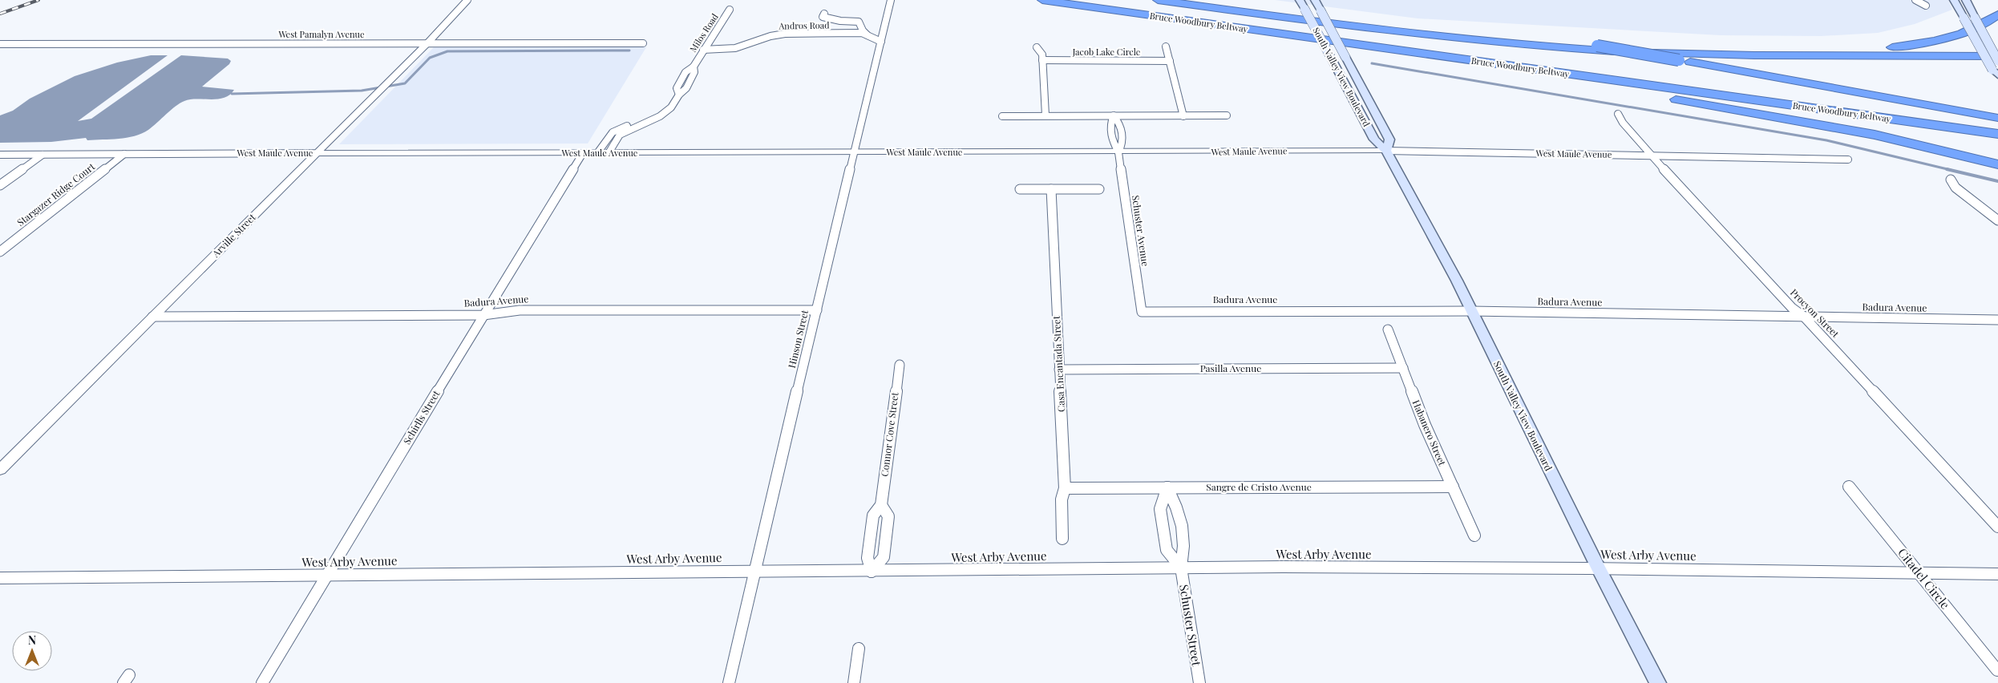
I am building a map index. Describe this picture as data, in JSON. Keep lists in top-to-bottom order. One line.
{"streets":{"highway":["Bruce Woodbury Beltway"],"main road":["South Valley View Boulevard"],"street":["Andros Road","Milos Road","West Pamalyn Avenue","Jacob Lake Circle","West Maule Avenue","Stargazer Ridge Court","Schuster Avenue","Arville Street","Badura Avenue","Procyon Street","Hinson Street","Casa Encantada Street","Pasilla Avenue","Schirlls Street","Habanero Street","Connor Cove Street","Sangre de Cristo Avenue","West Arby Avenue","Citadel Circle","Schuster Street"]},"crossings":[["Andros Road","Milos Road"],["Andros Road","Hinson Street"],["Milos Road","West Maule Avenue"],["West Pamalyn Avenue","Arville Street"],["South Valley View Boulevard","West Maule Avenue"],["South Valley View Boulevard","Badura Avenue"],["South Valley View Boulevard","West Arby Avenue"],["West Maule Avenue","Stargazer Ridge Court"],["West Maule Avenue","Schuster Avenue"],["West Maule Avenue","Arville Street"],["West Maule Avenue","Procyon Street"],["West Maule Avenue","Hinson Street"],["West Maule Avenue","Schirlls Street"],["Schuster Avenue","Badura Avenue"],["Arville Street","Badura Avenue"],["Badura Avenue","Procyon Street"],["Badura Avenue","Hinson Street"],["Badura Avenue","Schirlls Street"],["Hinson Street","West Arby Avenue"],["Casa Encantada Street","Pasilla Avenue"],["Casa Encantada Street","Sangre de Cristo Avenue"],["Pasilla Avenue","Habanero Street"],["Schirlls Street","West Arby Avenue"],["Habanero Street","Sangre de Cristo Avenue"],["Connor Cove Street","West Arby Avenue"],["Sangre de Cristo Avenue","Schuster Street"],["West Arby Avenue","Citadel Circle"],["West Arby Avenue","Schuster Street"]],"north":"top"}
